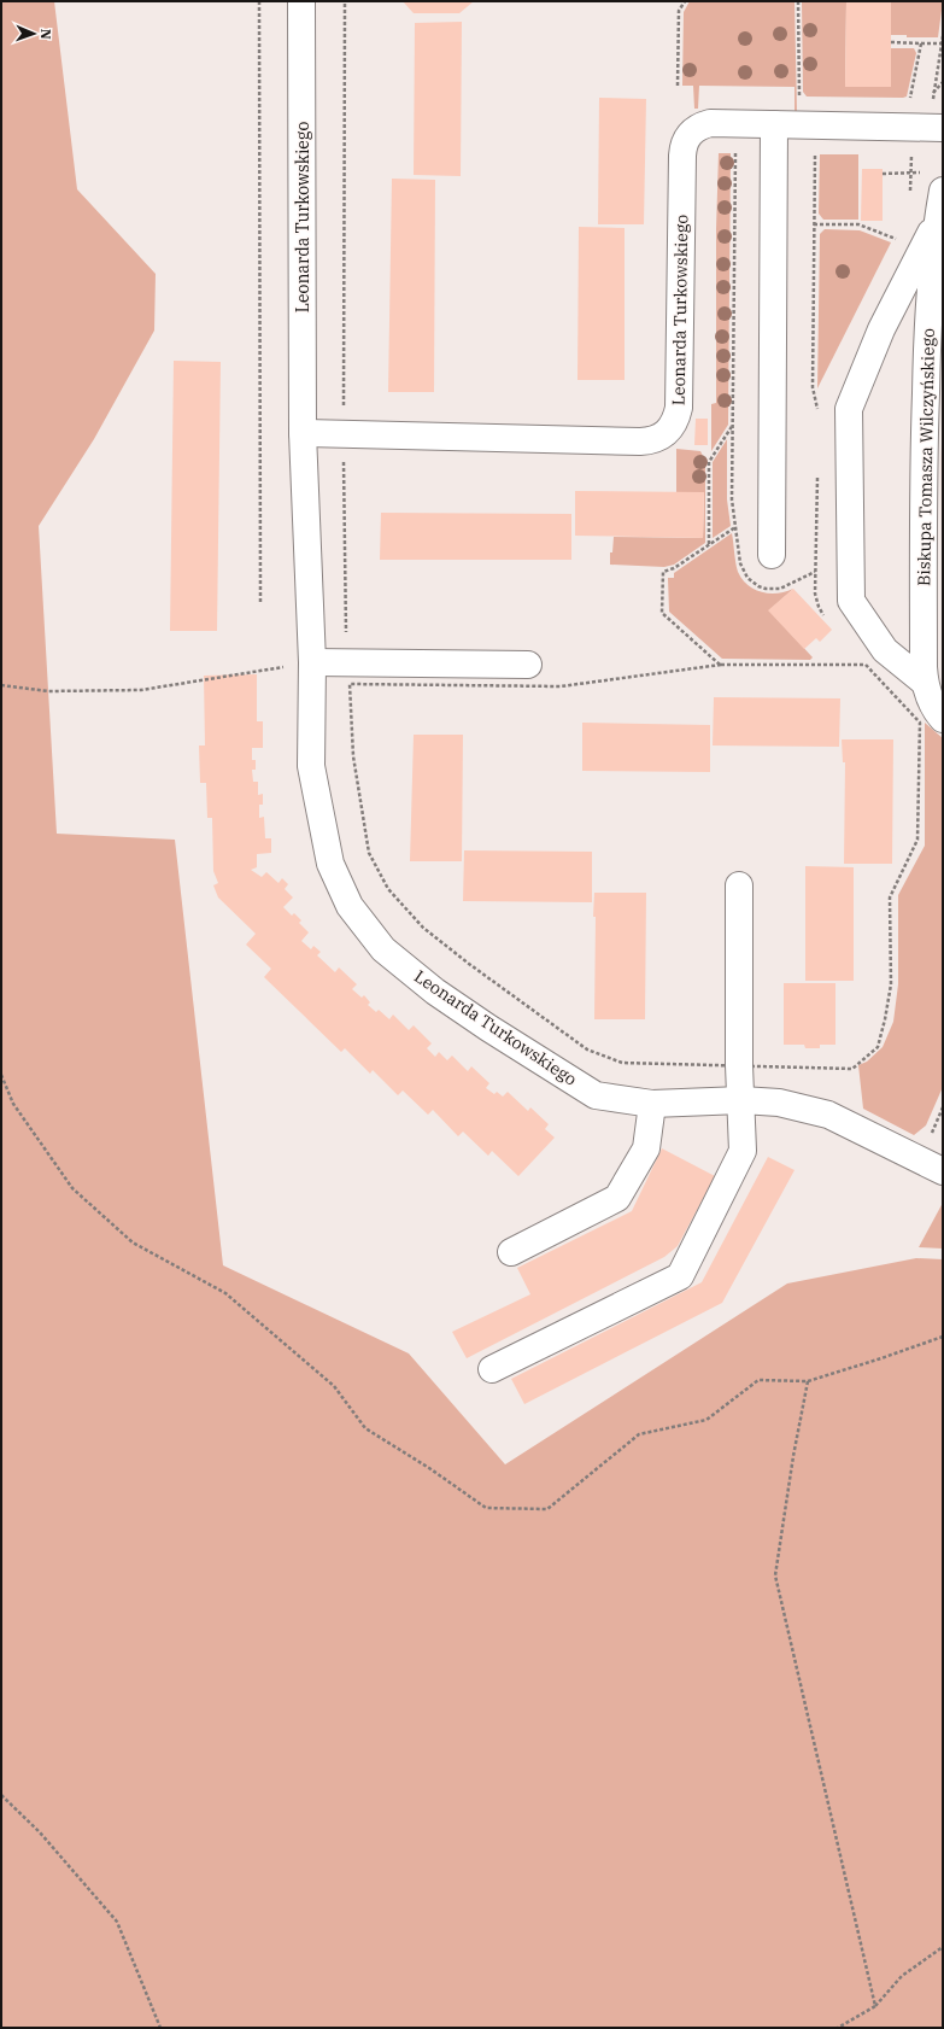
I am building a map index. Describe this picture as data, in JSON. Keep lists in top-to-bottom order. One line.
{"streets":{"street":["Leonarda Turkowskiego","Biskupa Tomasza Wilczyńskiego"]},"north":"right"}
